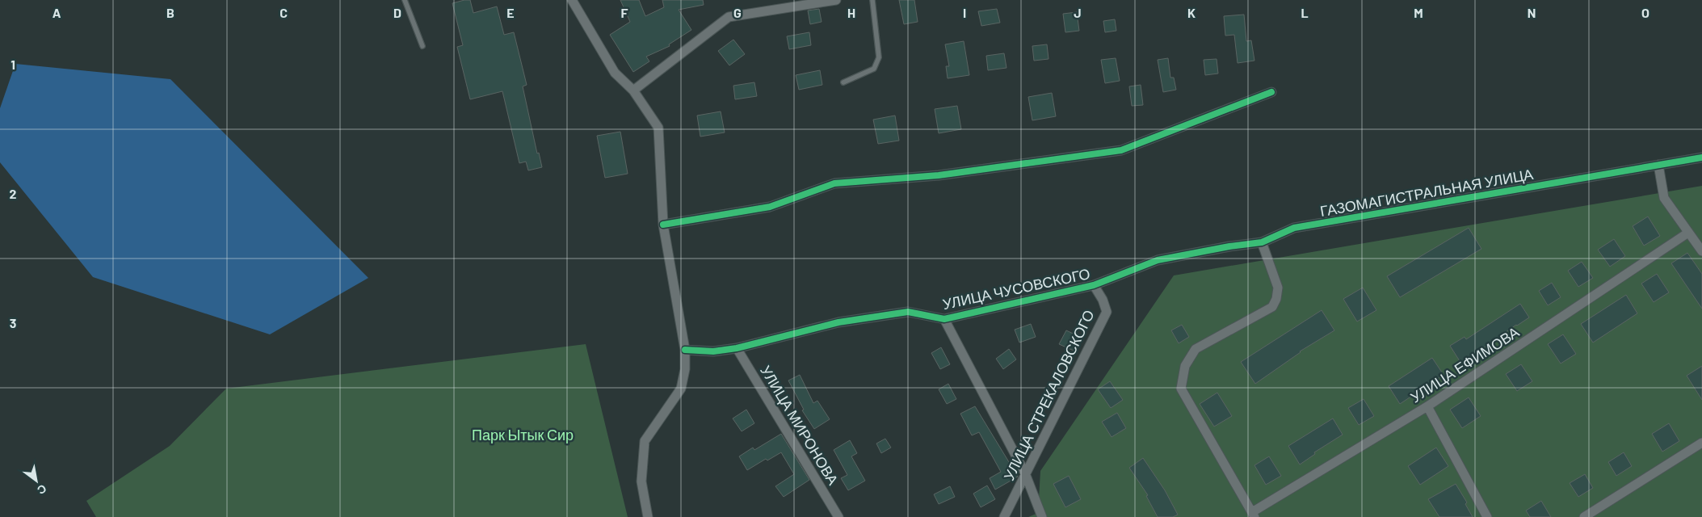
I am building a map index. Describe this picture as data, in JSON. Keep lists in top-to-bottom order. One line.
{"streets":{"street":["ГАЗОМАГИСТРАЛЬНАЯ УЛИЦА","УЛИЦА ЧУСОВСКОГО","УЛИЦА ЕФИМОВА","УЛИЦА СТРЕКАЛОВСКОГО","УЛИЦА МИРОНОВА"]},"crossings":[["ГАЗОМАГИСТРАЛЬНАЯ УЛИЦА","УЛИЦА ЧУСОВСКОГО"],["УЛИЦА ЧУСОВСКОГО","УЛИЦА СТРЕКАЛОВСКОГО"],["УЛИЦА ЧУСОВСКОГО","УЛИЦА МИРОНОВА"]],"parks":["Парк Ытык Сир"],"north":"bottom right","grid":{"columns":["A","B","C","D","E","F","G","H","I","J","K","L","M","N","O"],"rows":["1","2","3"]}}
